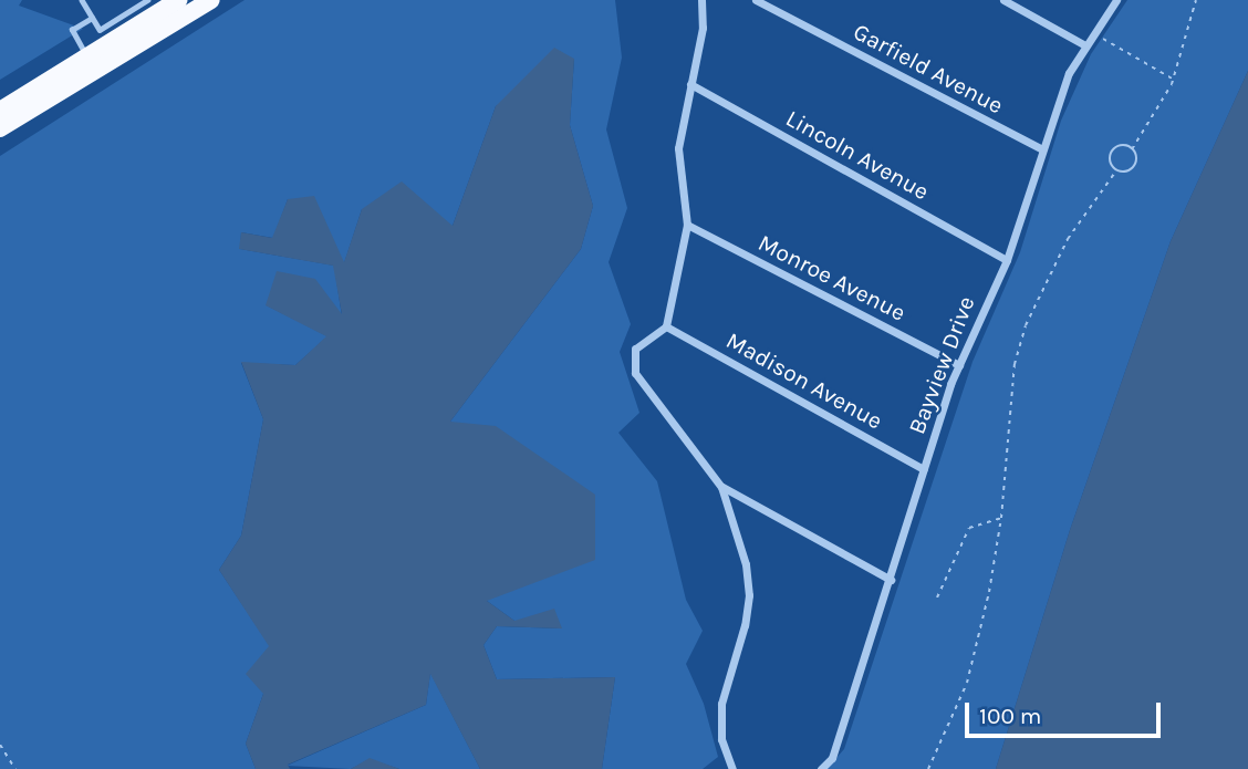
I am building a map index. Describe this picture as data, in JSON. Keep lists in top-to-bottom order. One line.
{"streets":{"street":["Garfield Avenue","Lincoln Avenue","Monroe Avenue","Bayview Drive","Madison Avenue"]},"crossings":[["Garfield Avenue","Bayview Drive"],["Lincoln Avenue","Bayview Drive"],["Monroe Avenue","Bayview Drive"],["Bayview Drive","Madison Avenue"]],"scale_bar":"100 m"}
